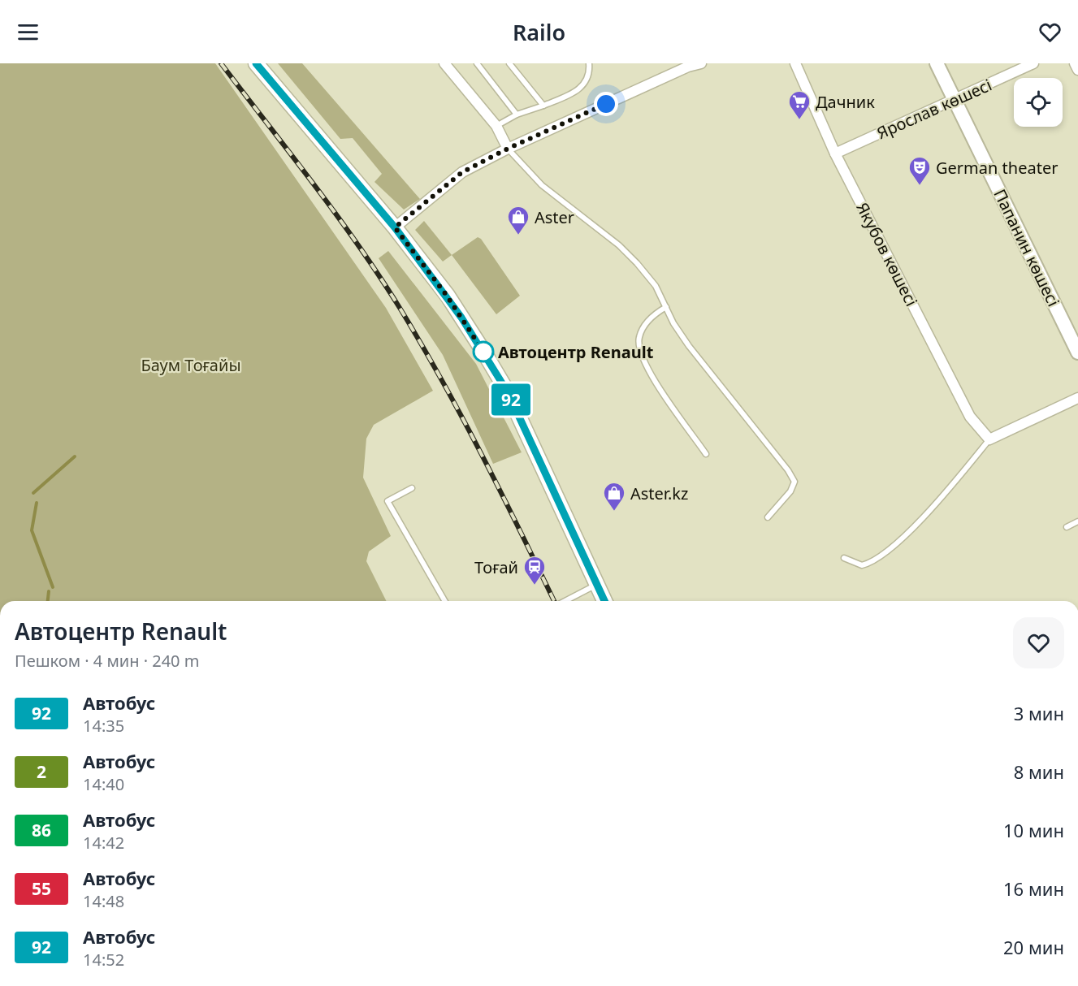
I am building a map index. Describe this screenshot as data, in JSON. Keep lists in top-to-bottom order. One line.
{"streets":{"main road":["Папанин көшесі"],"street":["Ярослав көшесі","Якубов көшесі"]},"crossings":[["Ярослав көшесі","Папанин көшесі"],["Ярослав көшесі","Якубов көшесі"]],"parks":["Баум Тоғайы"],"places":{"supermarket":["Дачник"],"theatre":["German theater"],"shop":["Aster","Aster.kz"],"other":["Автоцентр Renault"],"station":["Тоғай"]},"lines":["bus line 92"],"page":{"header":"Railo","on_map":"92","heading":["Автоцентр Renault","Пешком · 4 мин · 240 m"],"list":[{"mark":"92","name":"Автобус","note":"14:35","value":"3 мин"},{"mark":"2","name":"Автобус","note":"14:40","value":"8 мин"},{"mark":"86","name":"Автобус","note":"14:42","value":"10 мин"},{"mark":"55","name":"Автобус","note":"14:48","value":"16 мин"},{"mark":"92","name":"Автобус","note":"14:52","value":"20 мин"}]}}
